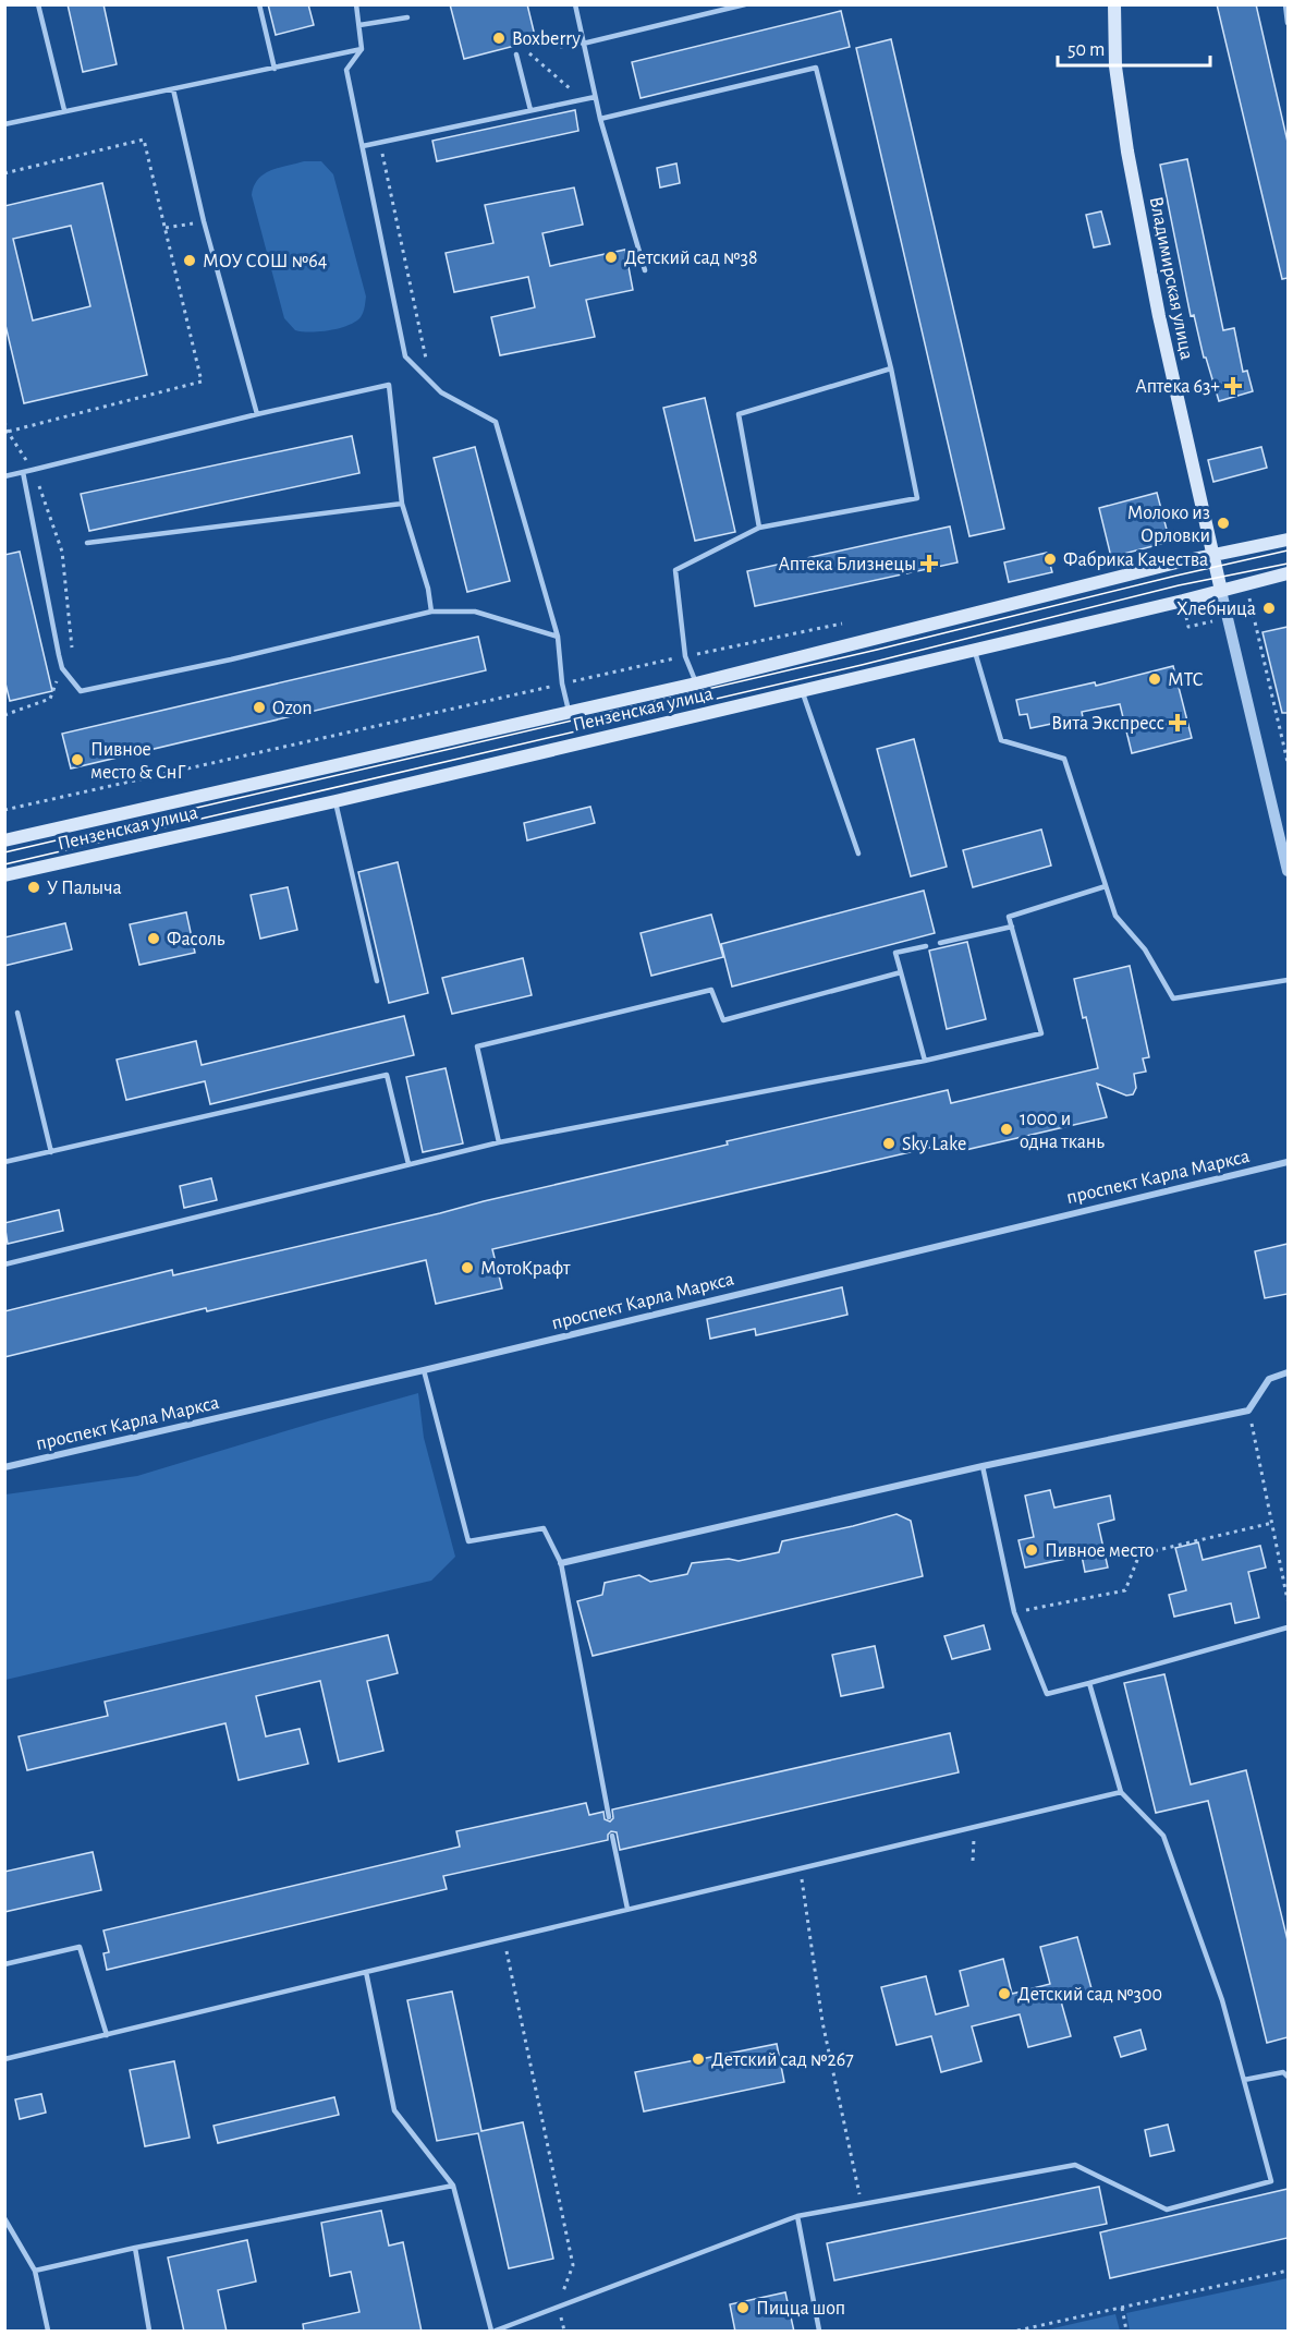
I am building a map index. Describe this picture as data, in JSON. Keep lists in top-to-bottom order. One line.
{"streets":{"main road":["Владимирская улица","Пензенская улица"],"street":["проспект Карла Маркса"]},"crossings":[["Владимирская улица","Пензенская улица"]],"places":{"other":["Boxberry","Детский сад №38","МОУ СОШ №64","Молоко из Орловки","Фабрика Качества","Хлебница","МТС","Ozon","Пивное место & СнГ","У Палыча","Фасоль","1000 и одна ткань","Sky Lake","МотоКрафт","Пивное место","Детский сад №300","Детский сад №267","Пицца шоп"],"health":["Аптека 63+","Аптека Близнецы","Вита Экспресс"]},"scale_bar":"50 m"}
